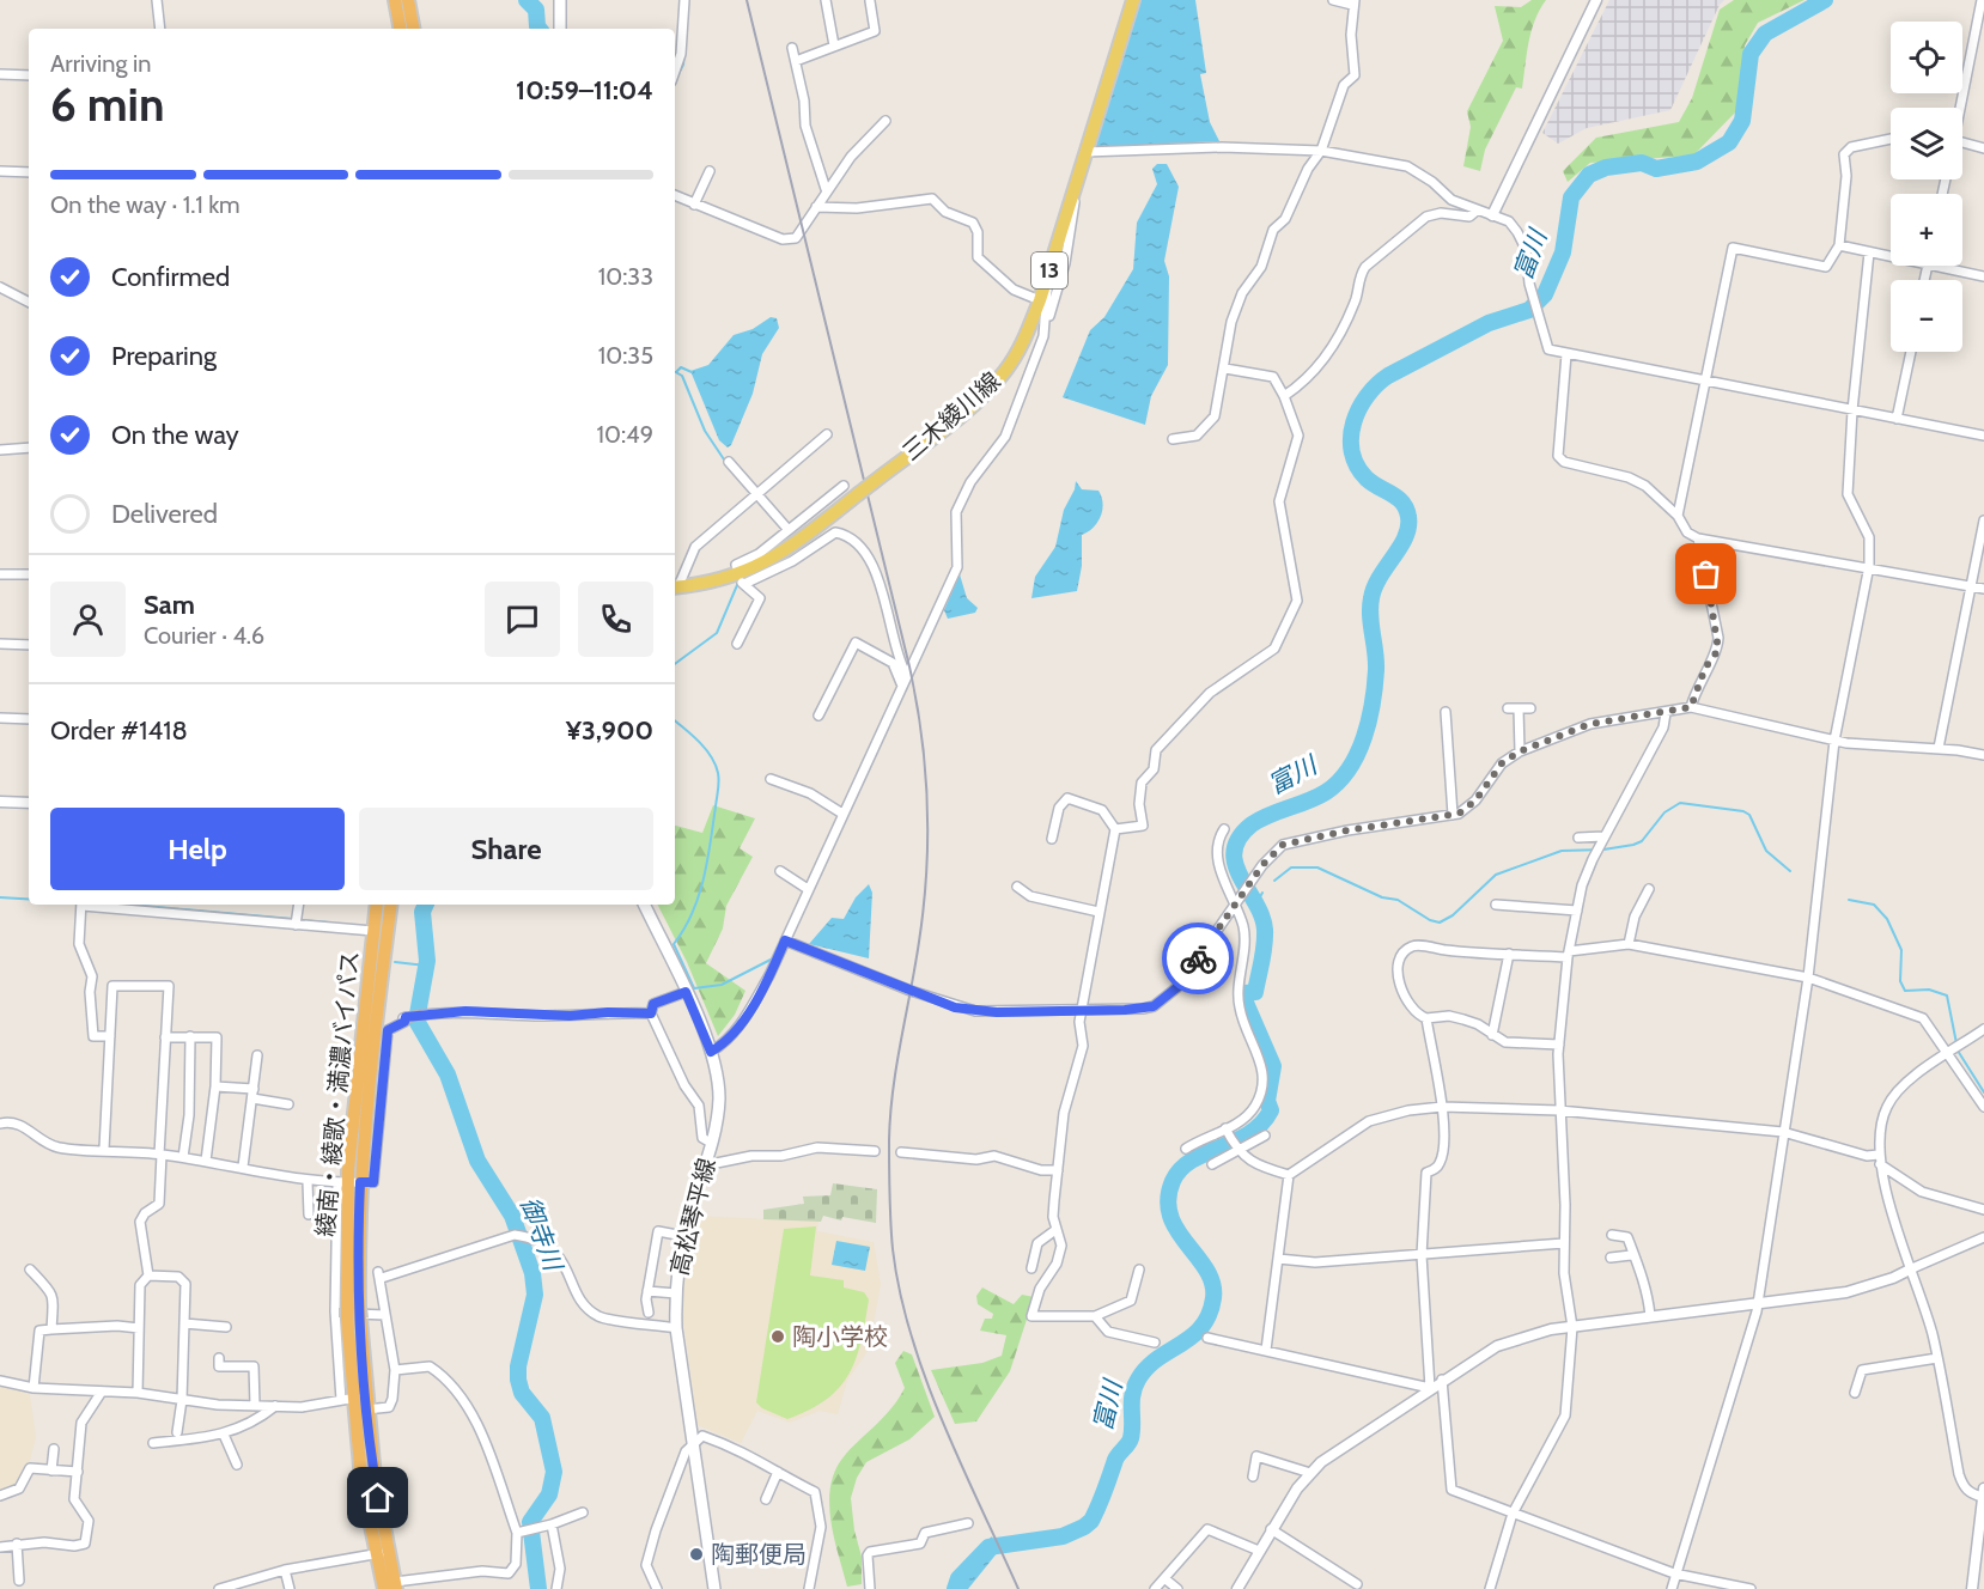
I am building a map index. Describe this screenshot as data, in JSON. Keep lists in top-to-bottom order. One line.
{"streets":{"highway":["綾南・綾歌・満濃バイパス"],"main road":["13","三木綾川線","高松琴平線"]},"water":["富川","御寺川"],"places":["陶小学校","陶郵便局"],"page":{"map_buttons":["+","−"],"heading":["6 min","Arriving in","10:59–11:04"],"panel":["Sam","Courier · 4.6","Order #1418","¥3,900"],"bar":"On the way · 1.1 km","list":[["Confirmed","10:33"],["Preparing","10:35"],["On the way","10:49"],"Delivered"],"buttons":["Help","Share"]}}
